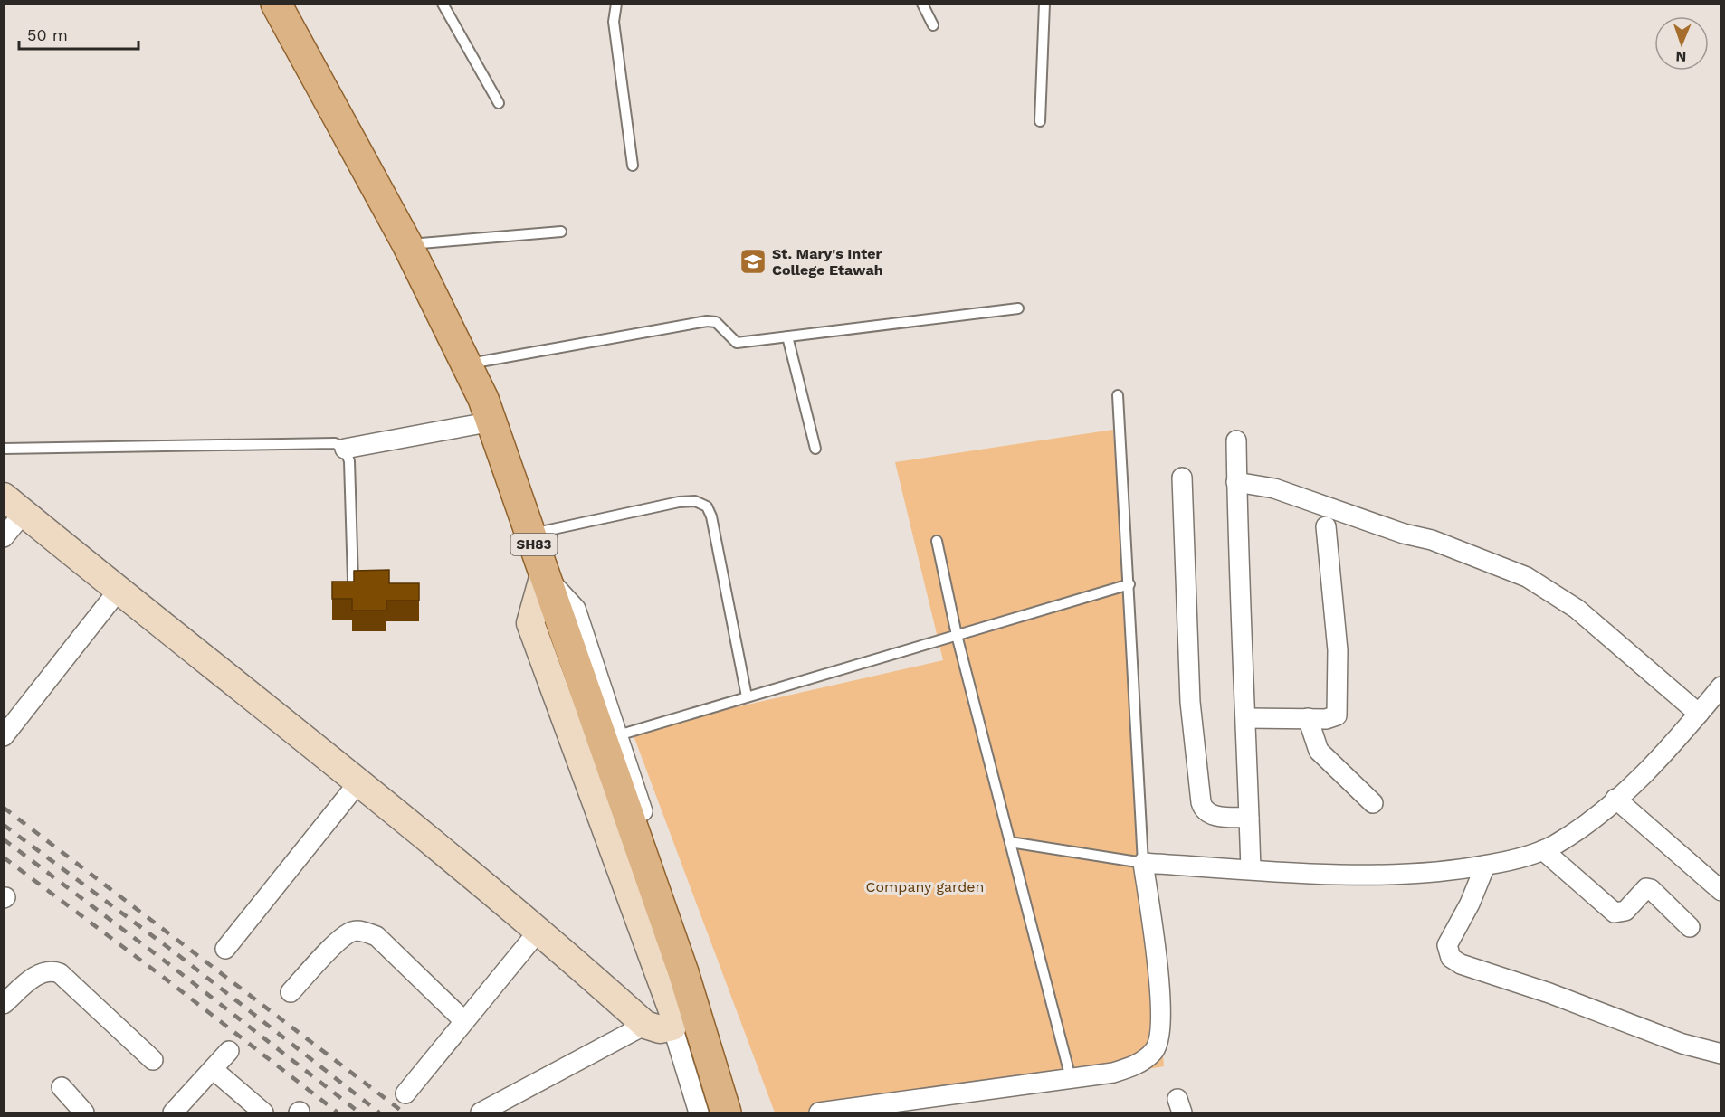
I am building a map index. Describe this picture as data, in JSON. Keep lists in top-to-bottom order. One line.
{"streets":{"main road":["SH83"]},"parks":["Company garden"],"places":{"school or university":["St. Mary's Inter College Etawah"]},"scale_bar":"50 m","north":"bottom"}
